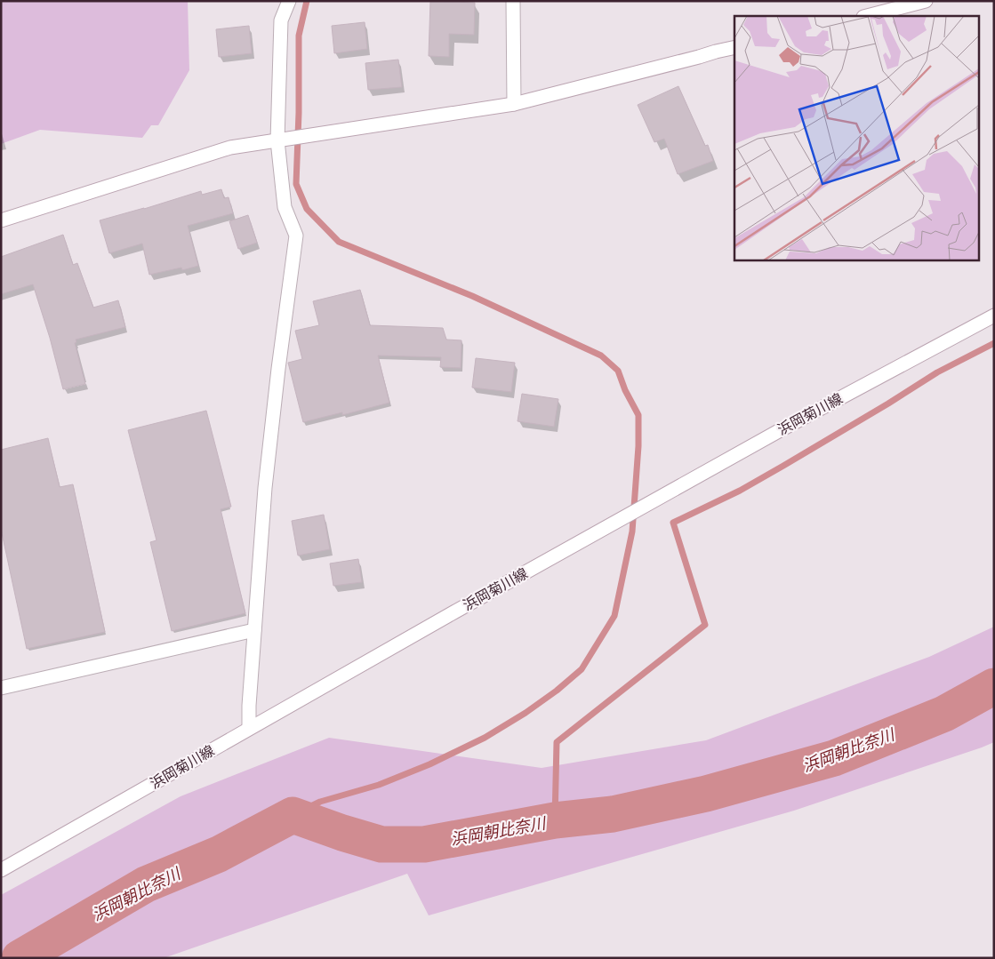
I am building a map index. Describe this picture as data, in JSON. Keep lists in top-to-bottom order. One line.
{"streets":{"street":["浜岡菊川線"]},"water":["浜岡朝比奈川"]}
